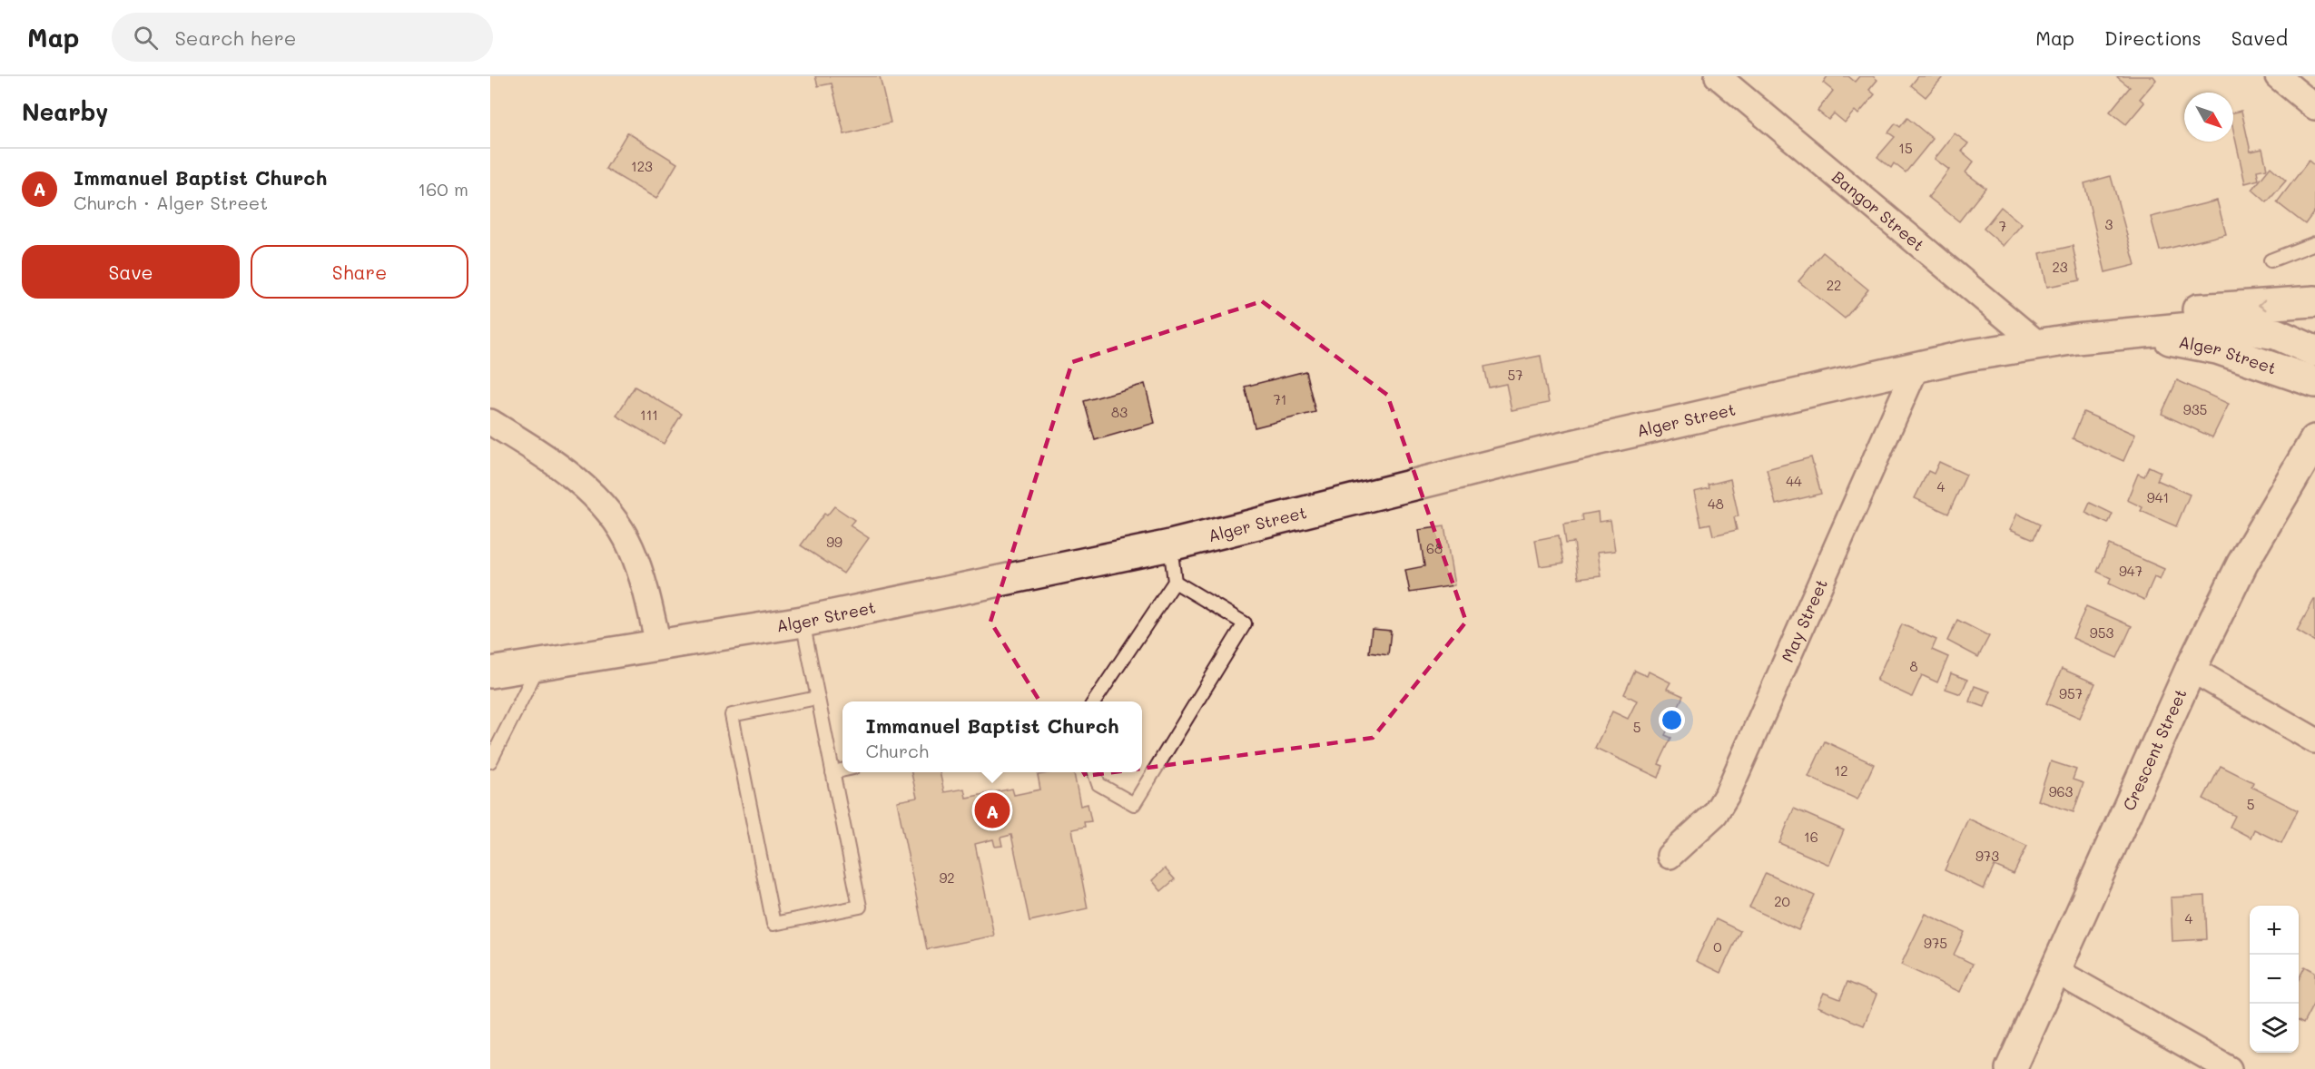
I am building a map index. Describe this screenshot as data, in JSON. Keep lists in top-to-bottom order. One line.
{"streets":{"main road":["Alger Street","Crescent Street"],"street":["Bangor Street","May Street"]},"crossings":[["Bangor Street","Alger Street"],["Alger Street","May Street"]],"house_numbers":["15","123","3","7","23","22","57","71","935","83","111","44","4","941","48","99","68","947","953","8","957","5","12","963","5","16","973","92","20","4","975","0"],"north":"bottom right","page":{"header":"Map","search":"Search here","nav":["Map","Directions","Saved"],"heading":"Nearby","list":[{"mark":"A","name":"Immanuel Baptist Church","note":"Church · Alger Street","value":"160 m"}],"buttons":["Save","Share"],"popup":["Immanuel Baptist Church","Church"],"pins":"A","map_buttons":["+","−"]}}
